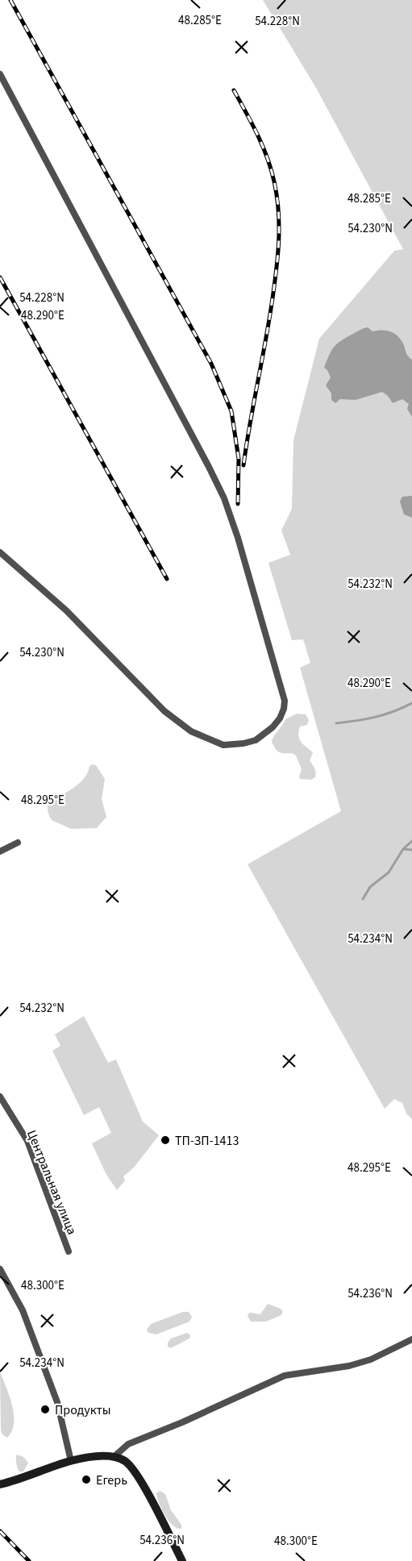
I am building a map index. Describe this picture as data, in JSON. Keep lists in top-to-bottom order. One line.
{"streets":{"street":["Центральная улица"]},"places":["ТП-ЗП-1413","Продукты","Егерь"],"coordinates":["48.285°E","54.228°N","54.230°N","48.290°E","54.232°N","48.295°E","54.234°N","48.300°E","54.236°N"]}
